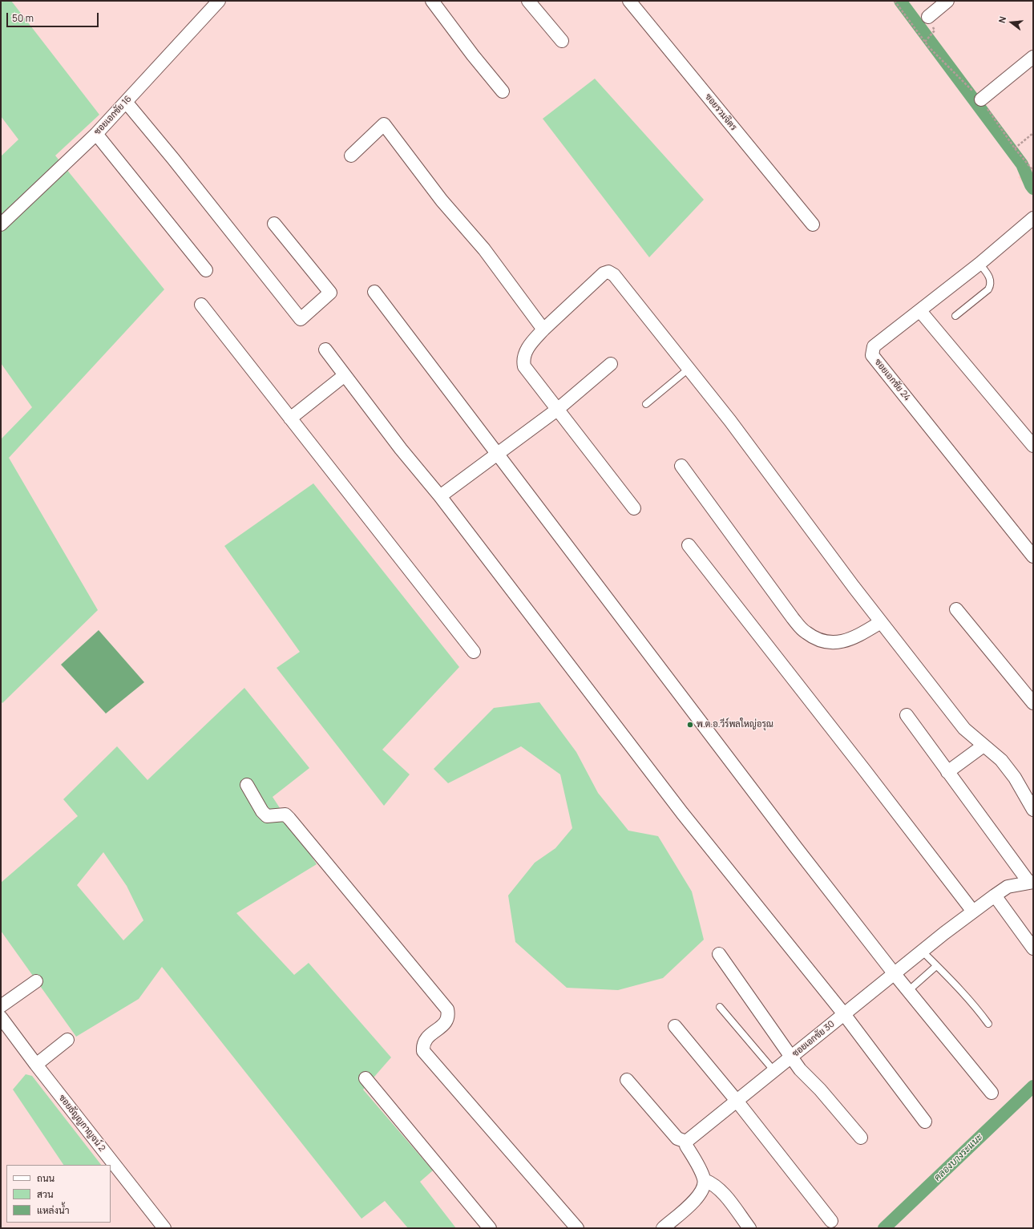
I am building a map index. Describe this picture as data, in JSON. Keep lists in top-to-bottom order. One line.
{"streets":{"street":["ซอยรวมจิตร","ซอยเอกชัย 16","ซอยเอกชัย 24","ซอยเอกชัย 30","ซอยธัญญกาญจน์ 2"]},"water":["คลองบางระแนะ"],"places":["พ.ต.อ.วีร์พลใหญ่อรุณ"],"legend":["ถนน","สวน","แหล่งน้ำ"],"scale_bar":"50 m","north":"left"}
